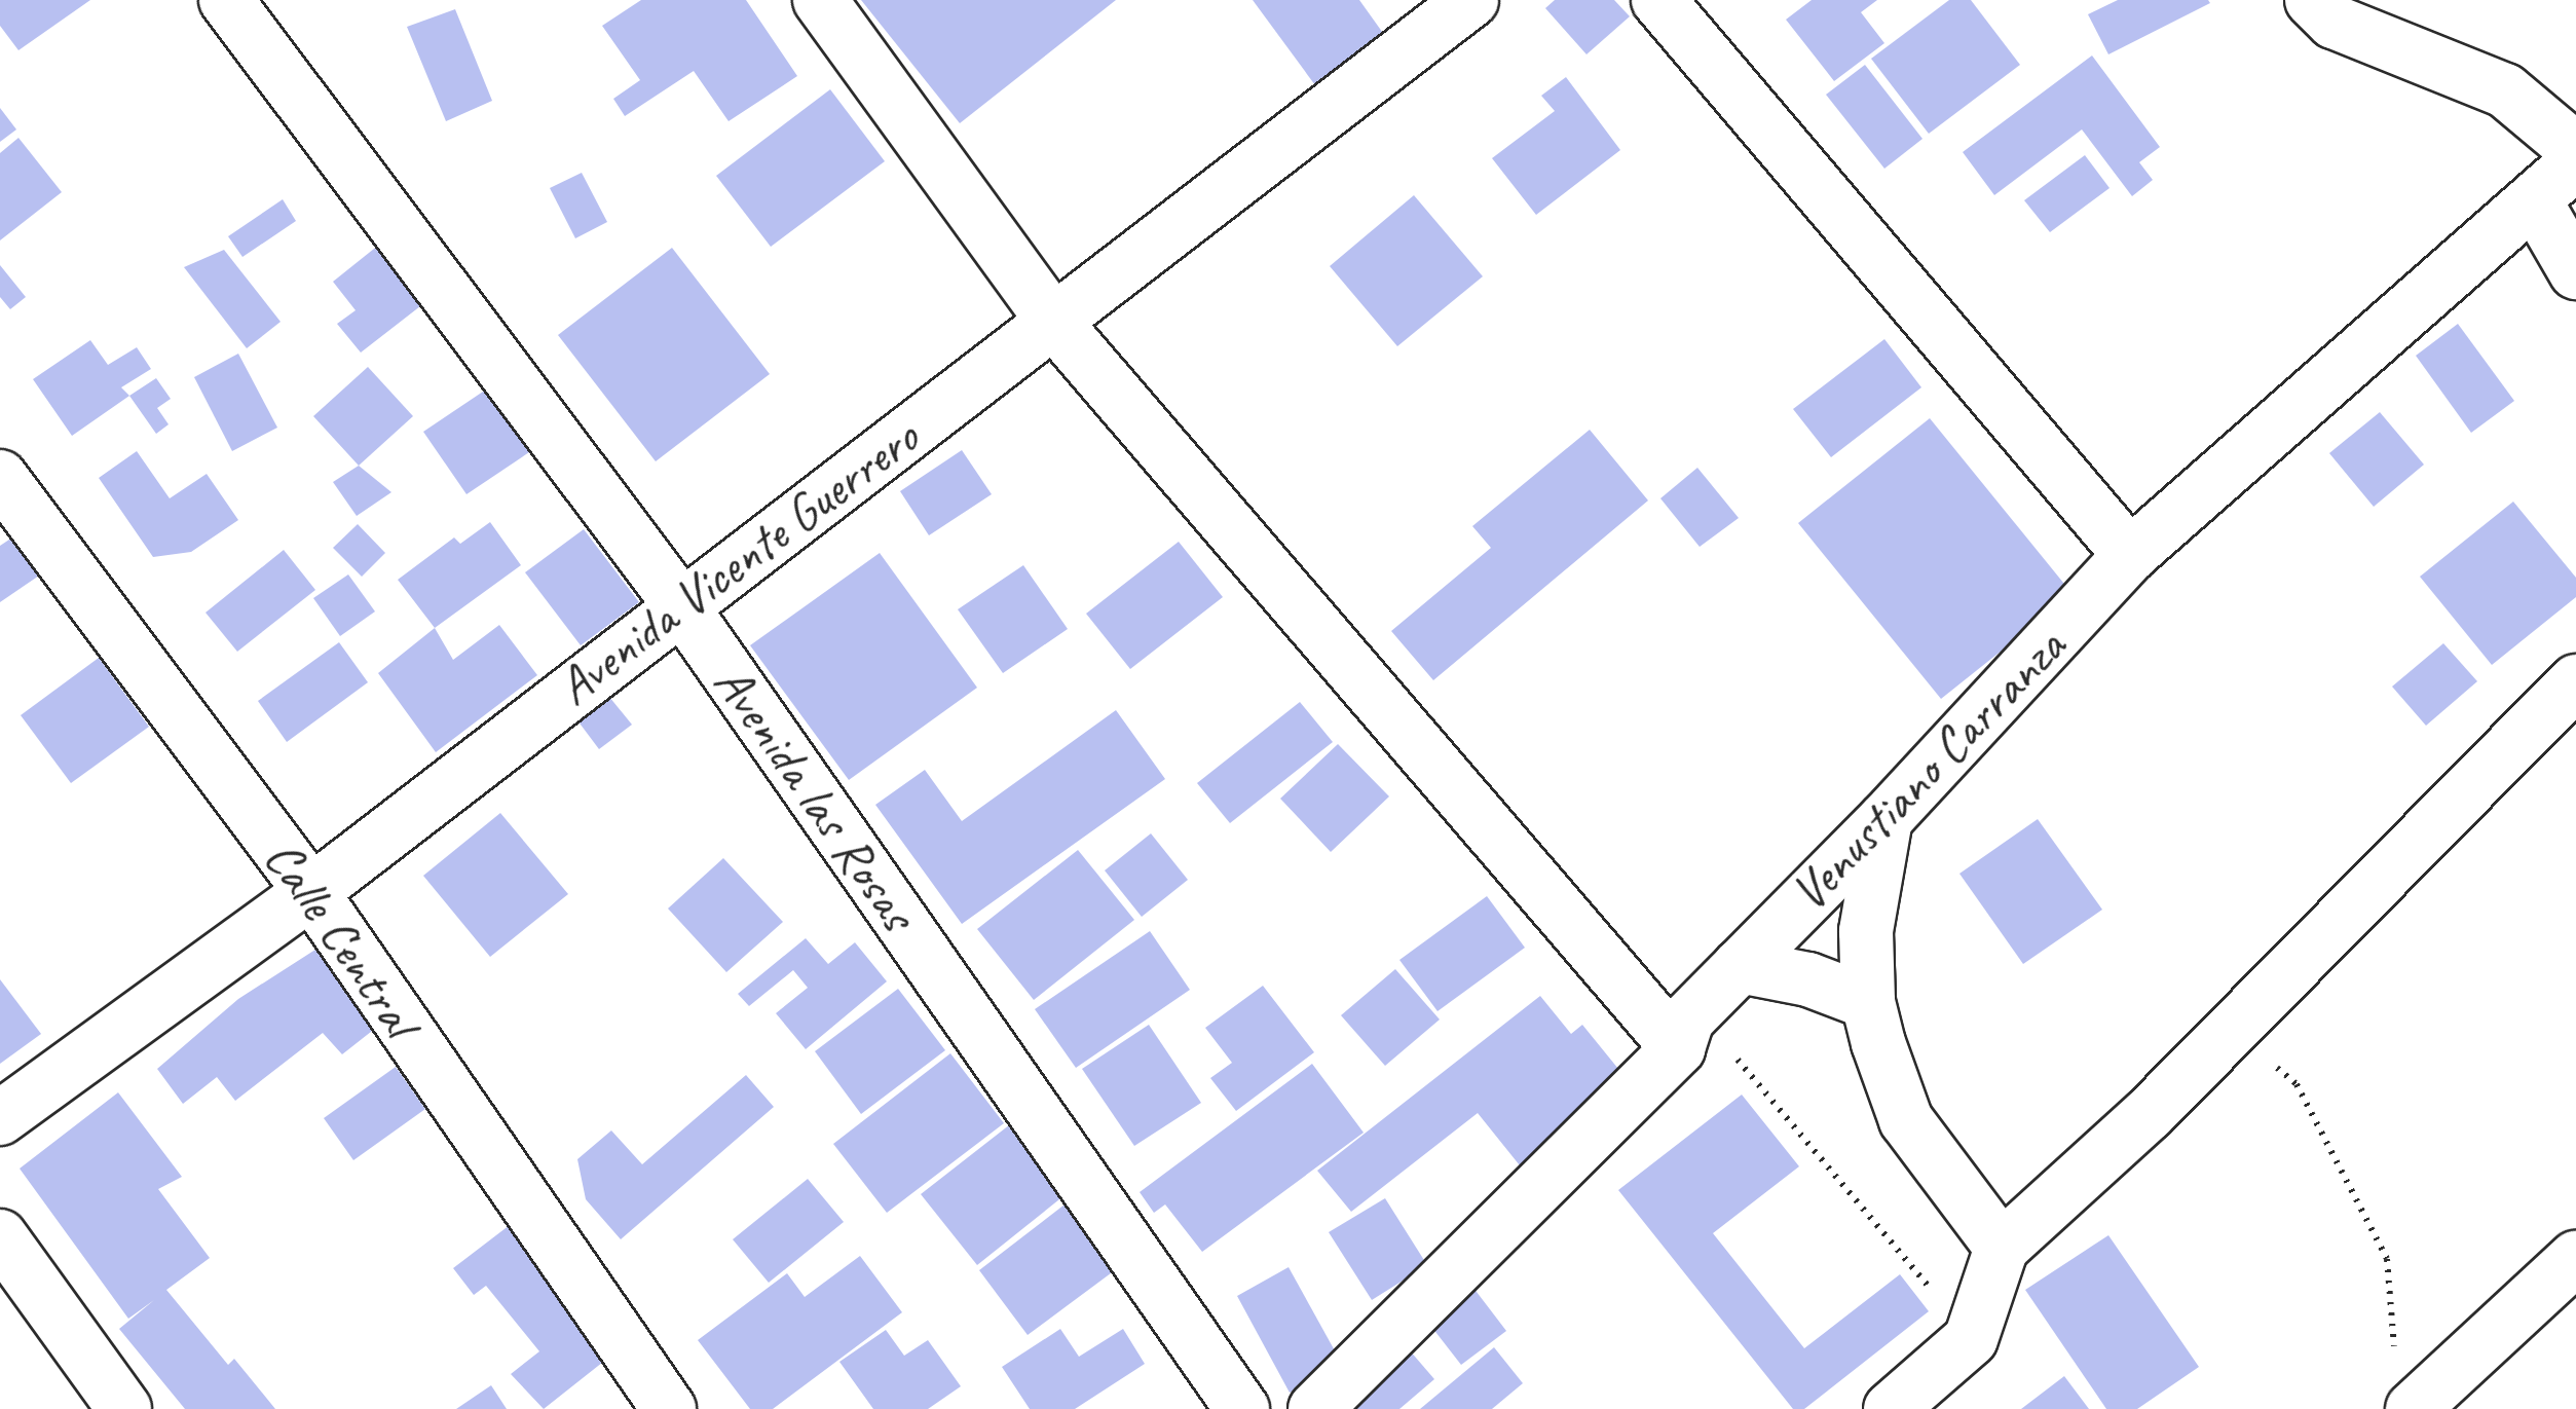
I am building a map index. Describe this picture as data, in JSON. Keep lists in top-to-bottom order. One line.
{"streets":{"street":["Avenida Vicente Guerrero","Venustiano Carranza","Avenida las Rosas","Calle Central"]},"crossings":[["Avenida Vicente Guerrero","Avenida las Rosas"],["Avenida Vicente Guerrero","Calle Central"]]}
